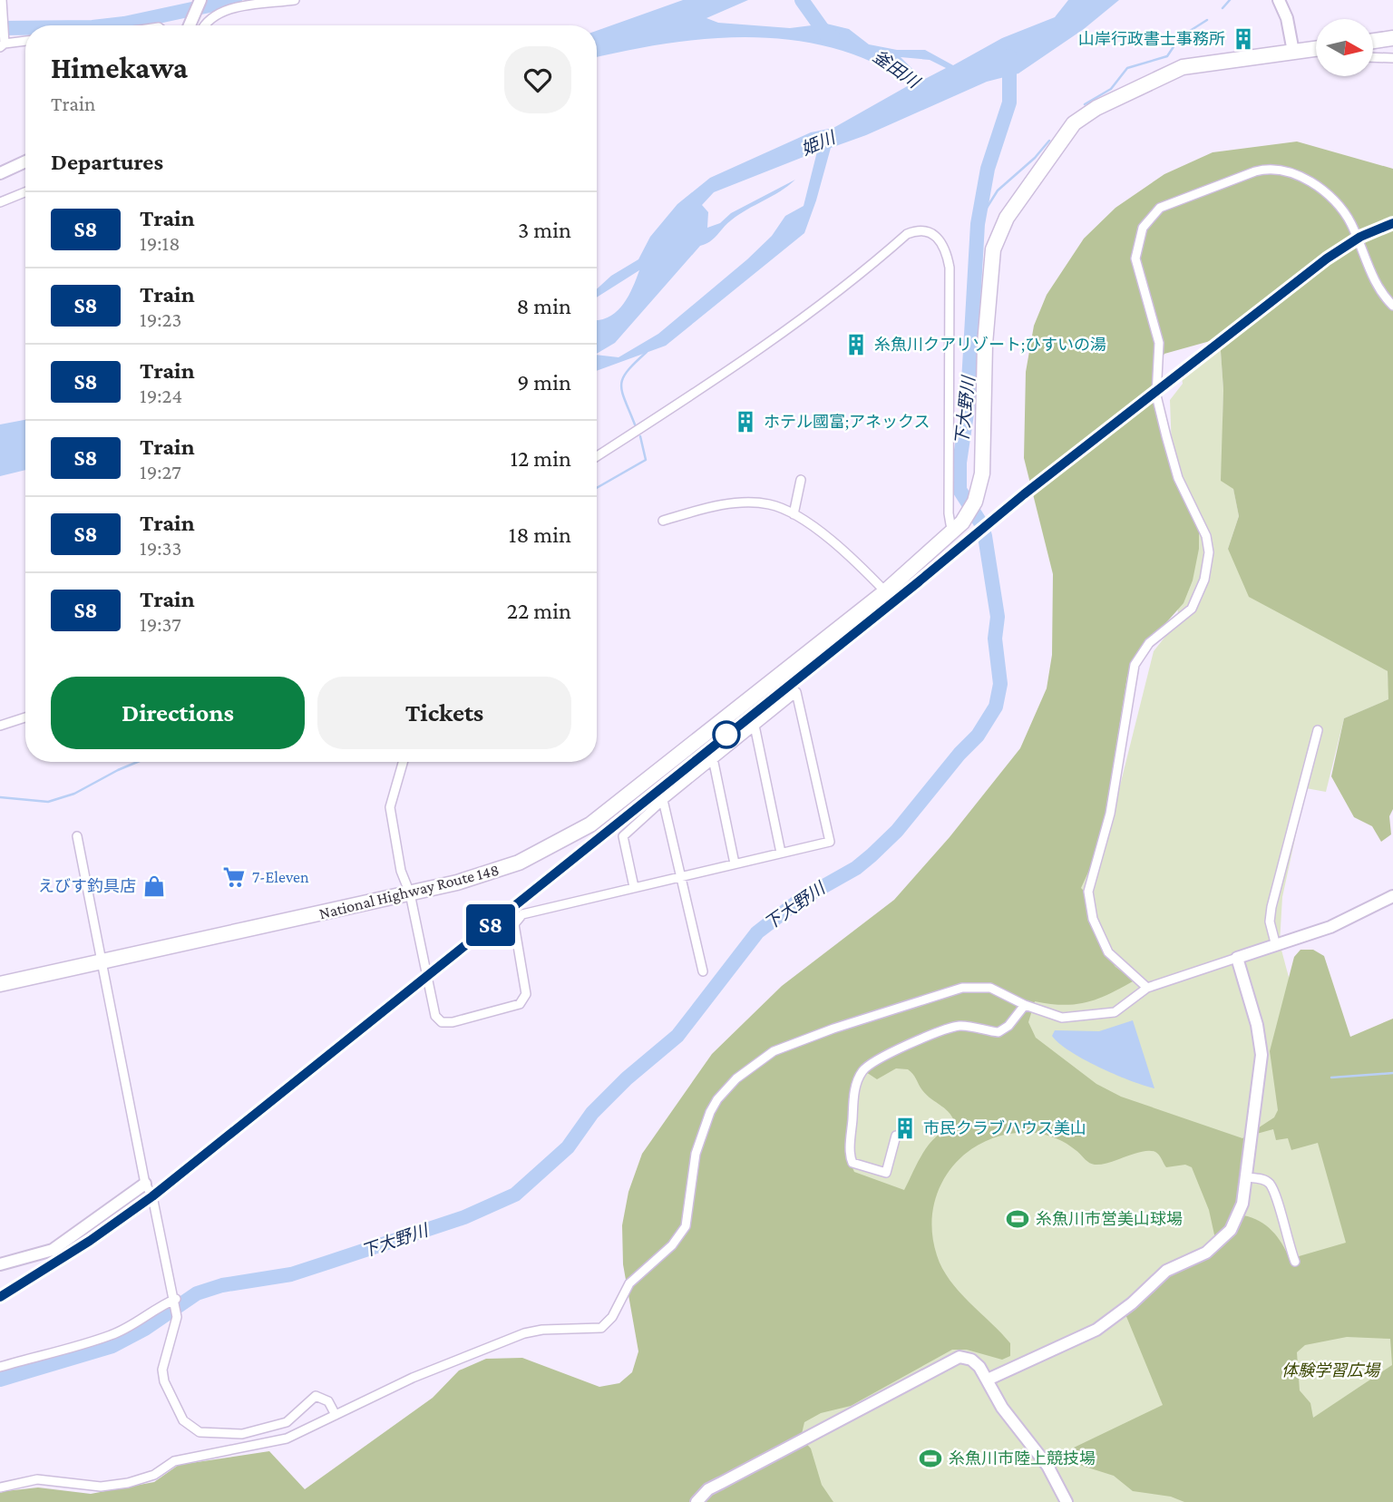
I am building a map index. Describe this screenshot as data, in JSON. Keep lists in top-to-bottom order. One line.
{"streets":{"highway":["National Highway Route 148"]},"water":["釜田川","姫川","下大野川"],"parks":["体験学習広場"],"places":{"building":["山岸行政書士事務所","糸魚川クアリゾート;ひすいの湯","ホテル國富;アネックス","市民クラブハウス美山"],"supermarket":["7-Eleven"],"shop":["えびす釣具店"],"sports":["糸魚川市営美山球場","糸魚川市陸上競技場"]},"north":"right","page":{"on_map":"S8","heading":[["Himekawa","Train"],"Departures"],"list":[{"mark":"S8","name":"Train","note":"19:18","value":"3 min"},{"mark":"S8","name":"Train","note":"19:23","value":"8 min"},{"mark":"S8","name":"Train","note":"19:24","value":"9 min"},{"mark":"S8","name":"Train","note":"19:27","value":"12 min"},{"mark":"S8","name":"Train","note":"19:33","value":"18 min"},{"mark":"S8","name":"Train","note":"19:37","value":"22 min"}],"buttons":["Directions","Tickets"]}}
